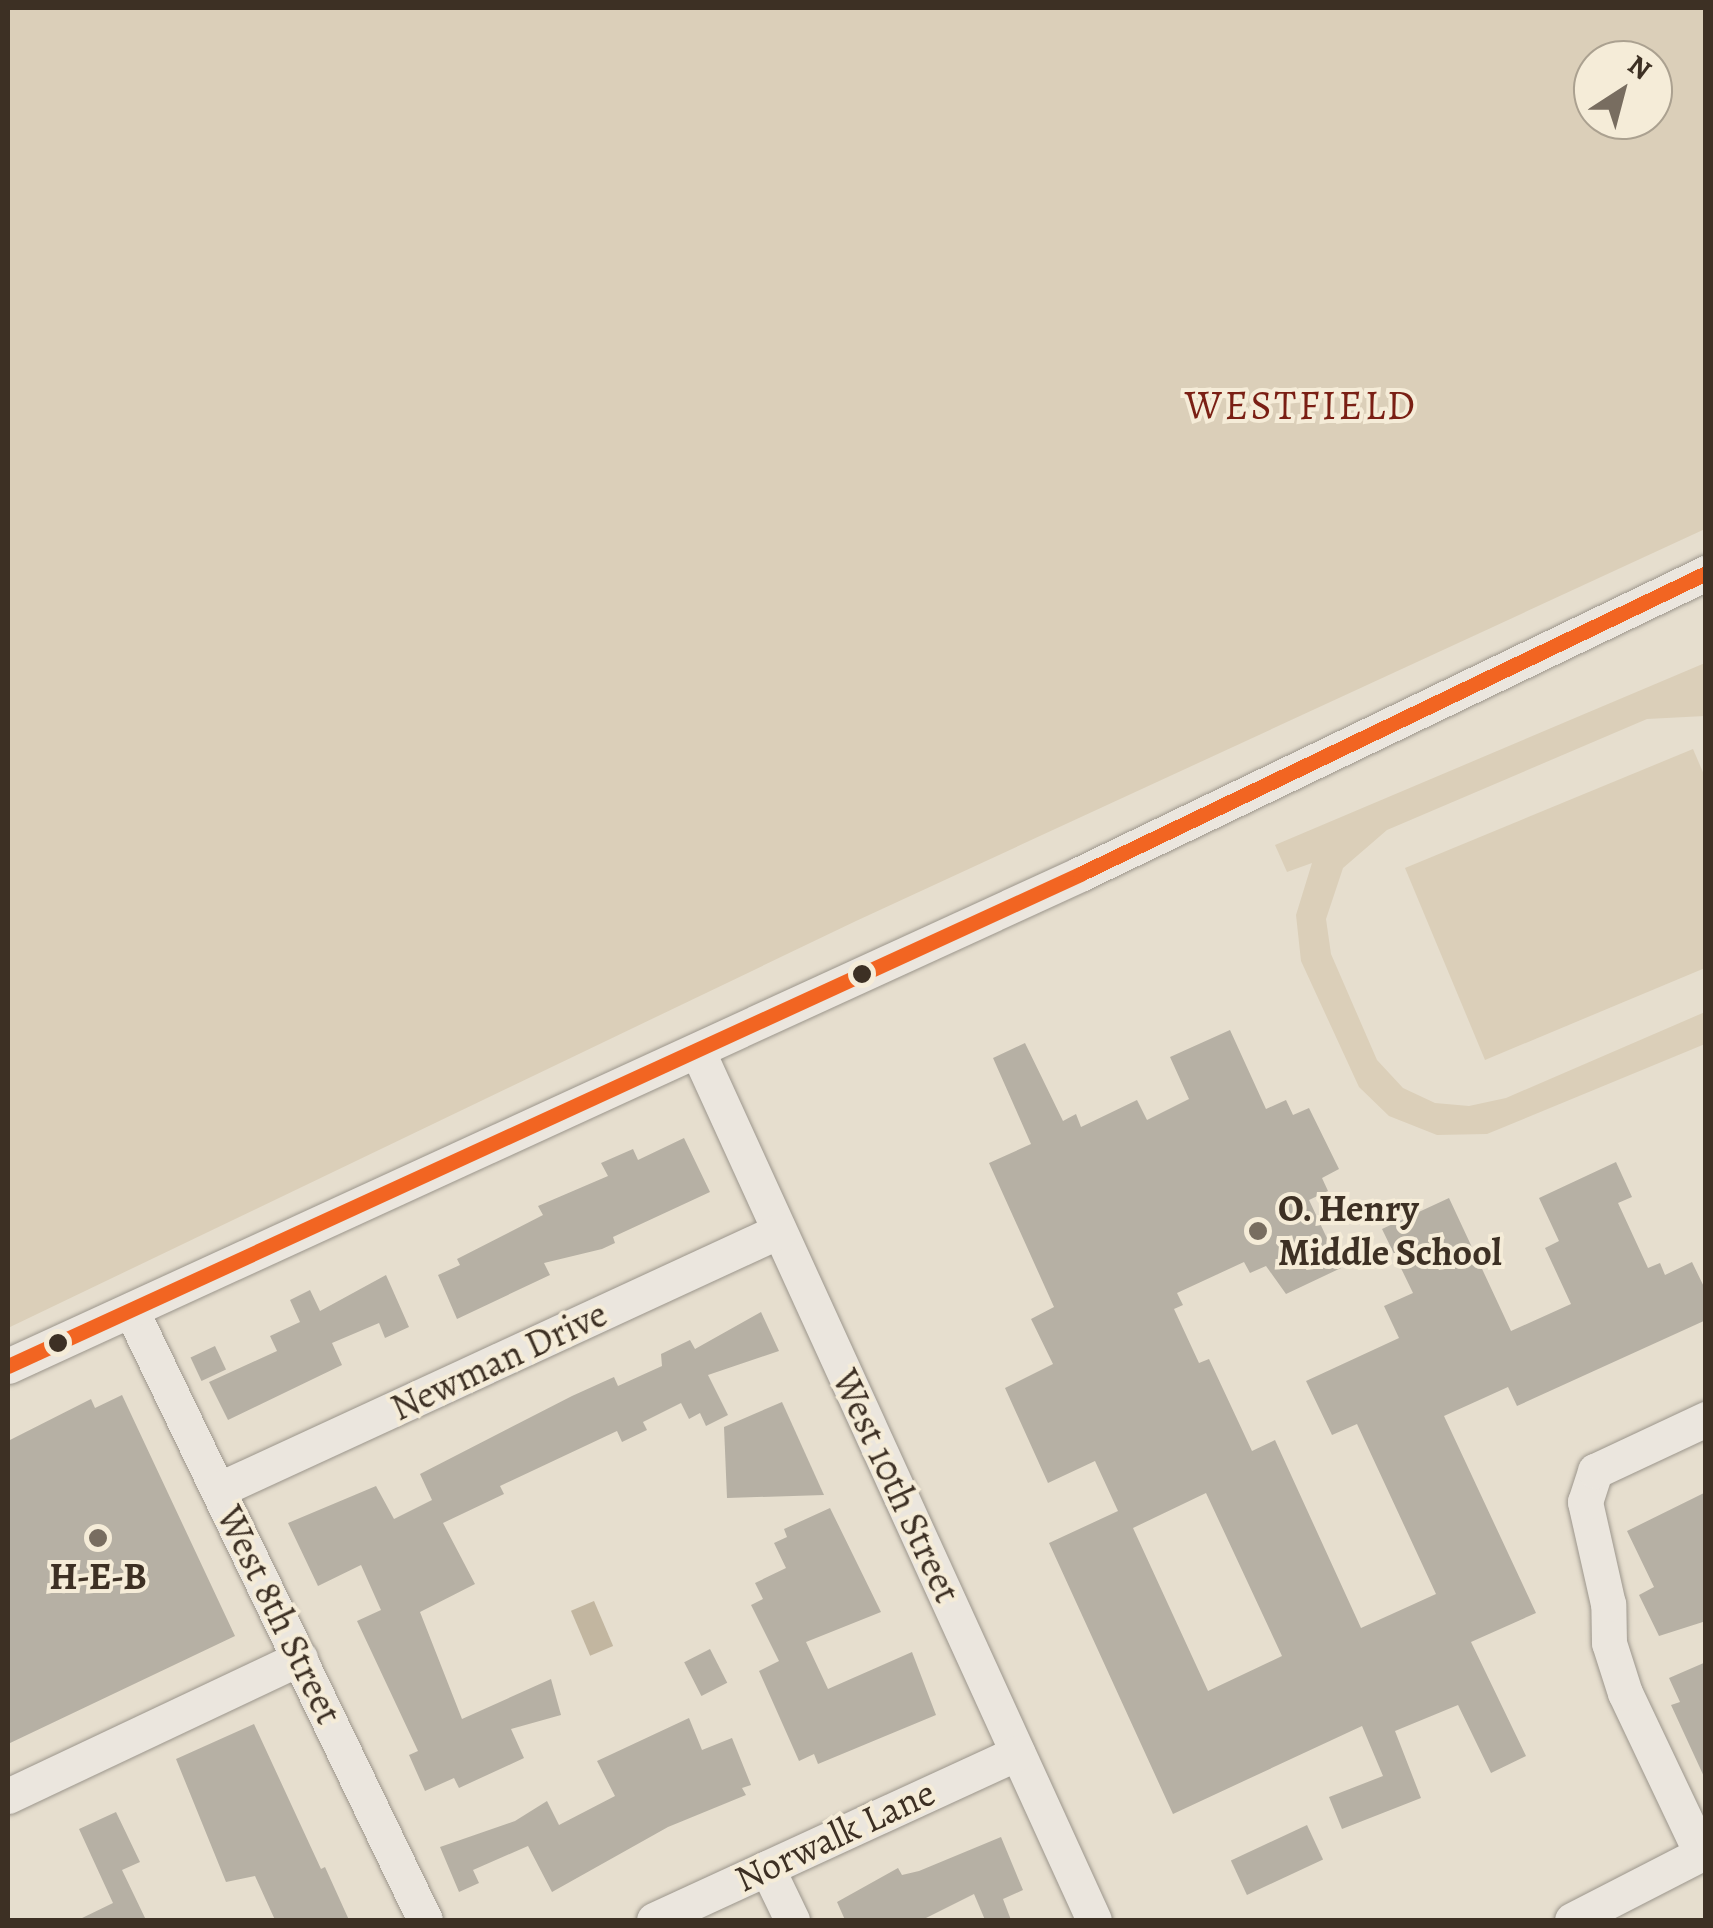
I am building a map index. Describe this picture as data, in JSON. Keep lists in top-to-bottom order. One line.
{"streets":{"street":["Newman Drive","West 10th Street","West 8th Street","Norwalk Lane"]},"crossings":[["Newman Drive","West 10th Street"],["Newman Drive","West 8th Street"],["West 10th Street","Norwalk Lane"]],"districts":["WESTFIELD"],"places":["O. Henry Middle School","H-E-B"],"north":"top right"}
